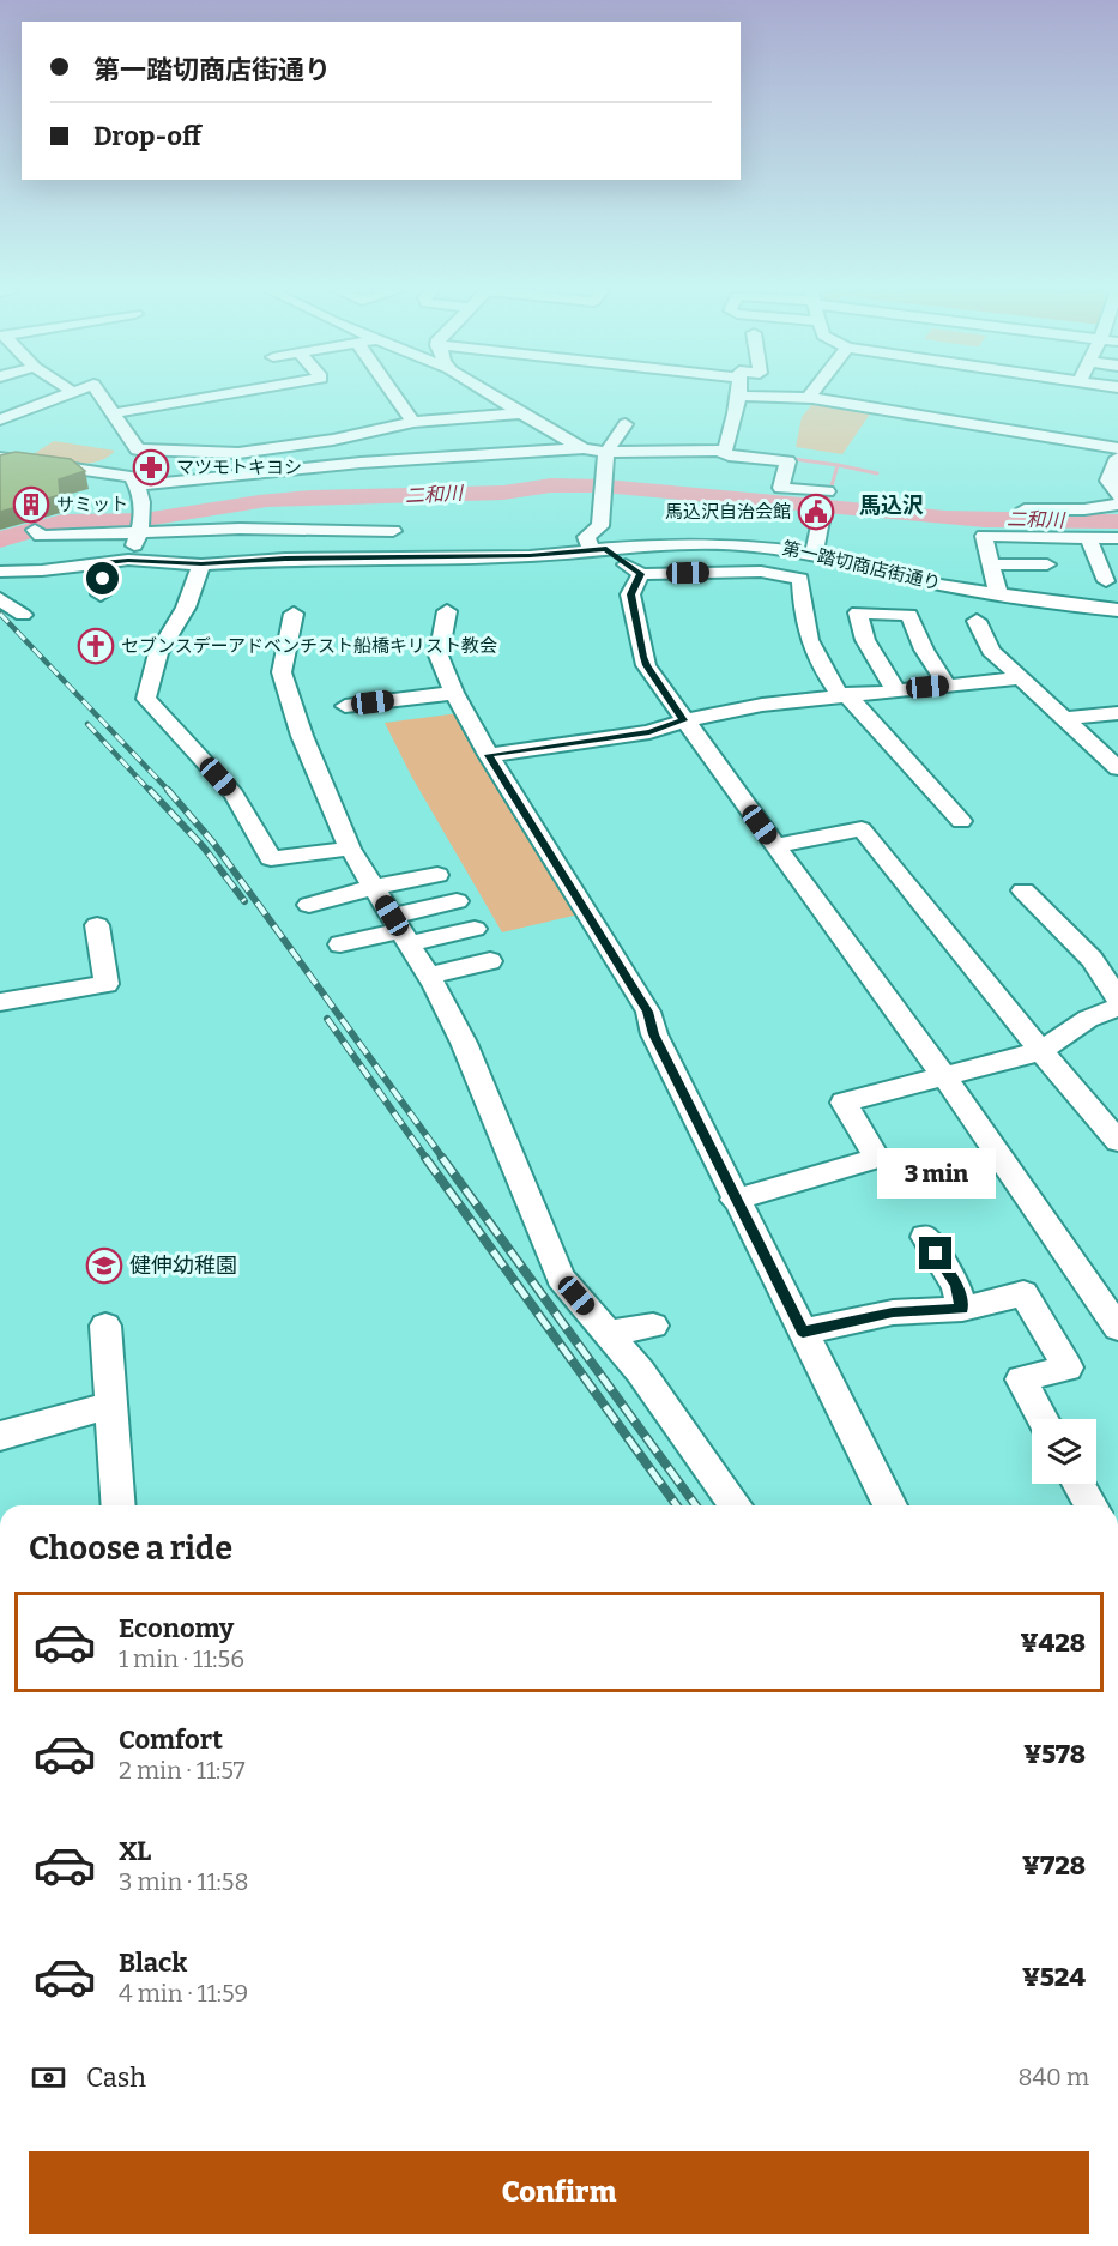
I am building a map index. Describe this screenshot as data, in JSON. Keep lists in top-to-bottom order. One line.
{"streets":{"street":["第一踏切商店街通り"]},"districts":["馬込沢"],"water":["二和川"],"places":{"pharmacy":["マツモトキヨシ"],"building":["サミット"],"public building":["馬込沢自治会館"],"church":["セブンスデーアドベンチスト船橋キリスト教会"],"school or university":["健伸幼稚園"]},"page":{"banner":["第一踏切商店街通り","Drop-off"],"bubble":"3 min","heading":"Choose a ride","list":[{"name":"Economy","note":"1 min · 11:56","value":"¥428"},{"name":"Comfort","note":"2 min · 11:57","value":"¥578"},{"name":"XL","note":"3 min · 11:58","value":"¥728"},{"name":"Black","note":"4 min · 11:59","value":"¥524"}],"pay":["Cash","840 m"],"buttons":"Confirm"}}
